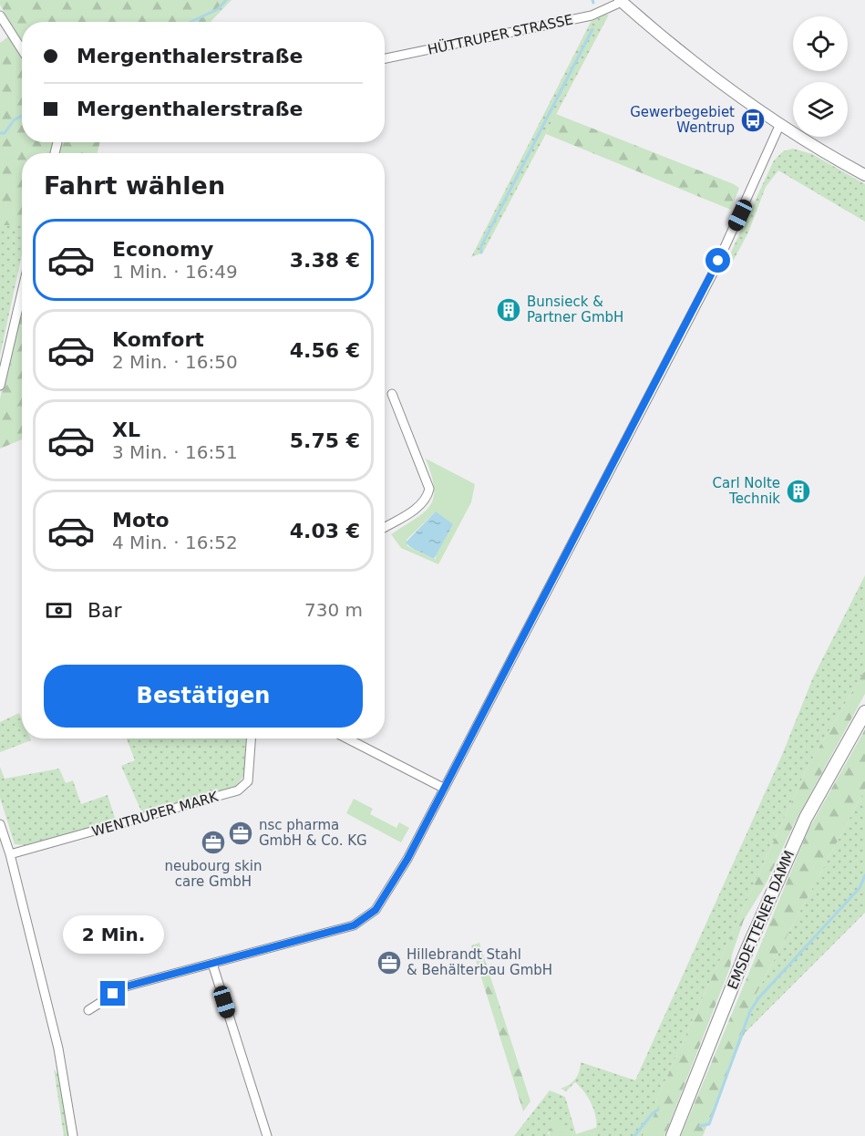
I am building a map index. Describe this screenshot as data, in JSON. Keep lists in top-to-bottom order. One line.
{"streets":{"main road":["HÜTTRUPER STRASSE","EMSDETTENER DAMM"],"street":["WENTRUPER MARK"]},"places":{"bus stop":["Gewerbegebiet Wentrup"],"building":["Bunsieck & Partner GmbH","Carl Nolte Technik"],"office":["nsc pharma GmbH & Co. KG","neubourg skin care GmbH","Hillebrandt Stahl & Behälterbau GmbH"]},"page":{"banner":["Mergenthalerstraße","Mergenthalerstraße"],"heading":"Fahrt wählen","list":[{"name":"Economy","note":"1 Min. · 16:49","value":"3.38 €"},{"name":"Komfort","note":"2 Min. · 16:50","value":"4.56 €"},{"name":"XL","note":"3 Min. · 16:51","value":"5.75 €"},{"name":"Moto","note":"4 Min. · 16:52","value":"4.03 €"}],"pay":["Bar","730 m"],"buttons":"Bestätigen","bubble":"2 Min."}}
